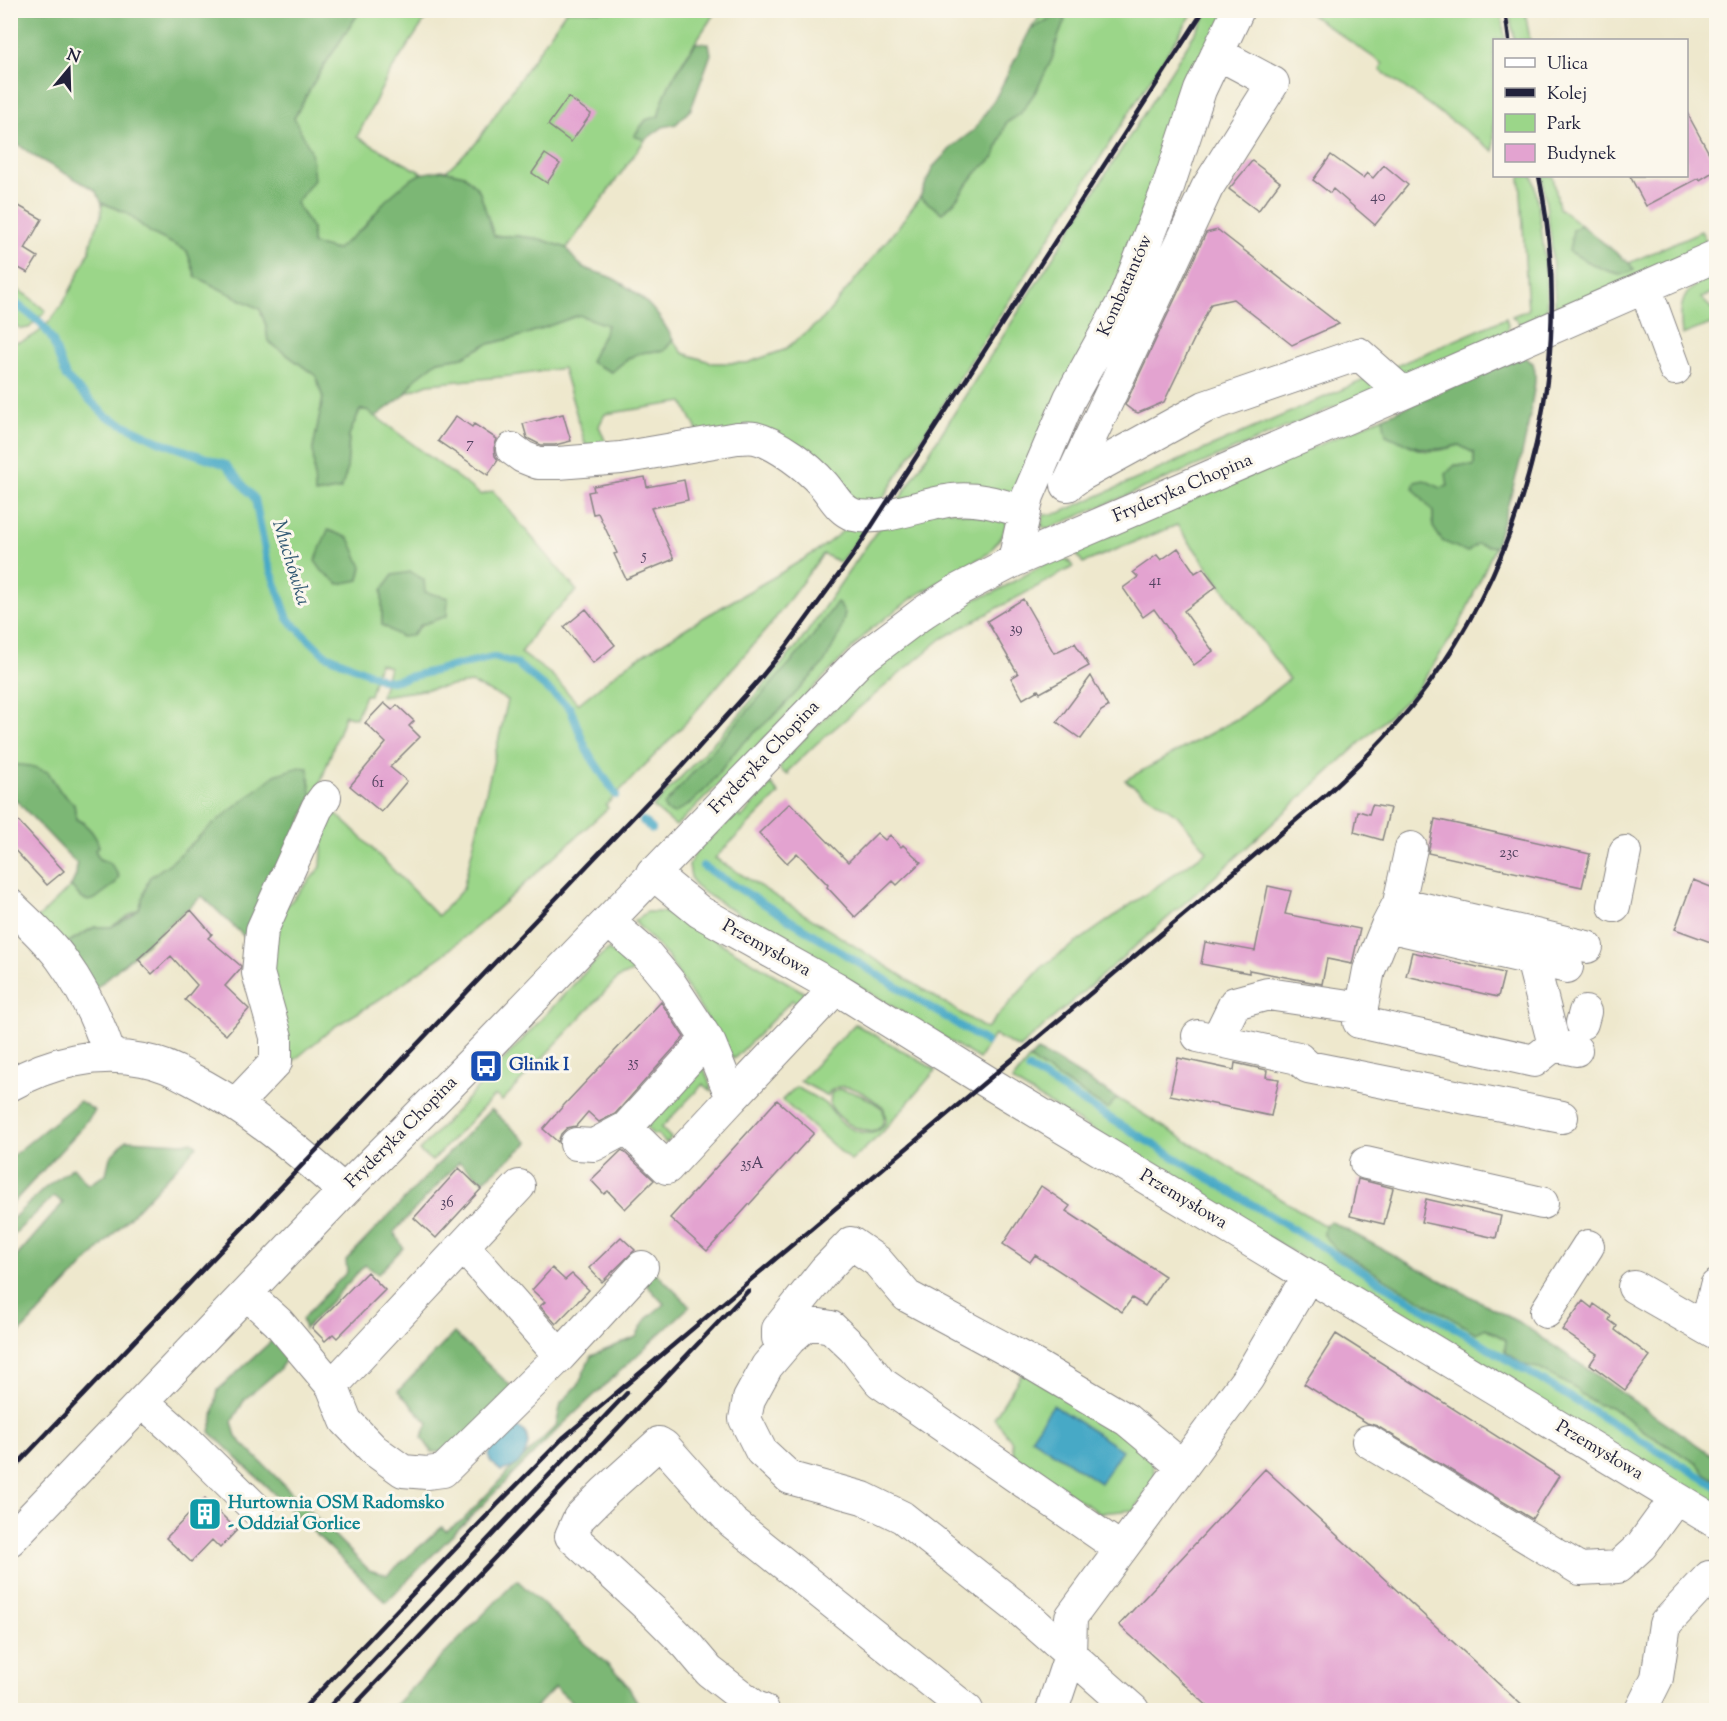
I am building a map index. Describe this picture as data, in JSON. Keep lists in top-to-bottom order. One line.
{"streets":{"street":["Kombatantów","Fryderyka Chopina","Przemysłowa"]},"crossings":[["Kombatantów","Fryderyka Chopina"],["Fryderyka Chopina","Przemysłowa"]],"water":["Muchówka"],"places":{"bus stop":["Glinik I"],"building":["Hurtownia OSM Radomsko - Oddział Gorlice"]},"house_numbers":["40","7","5","41","39","61","23c","35","35A","36"],"legend":["Ulica","Kolej","Park","Budynek"],"north":"top"}
